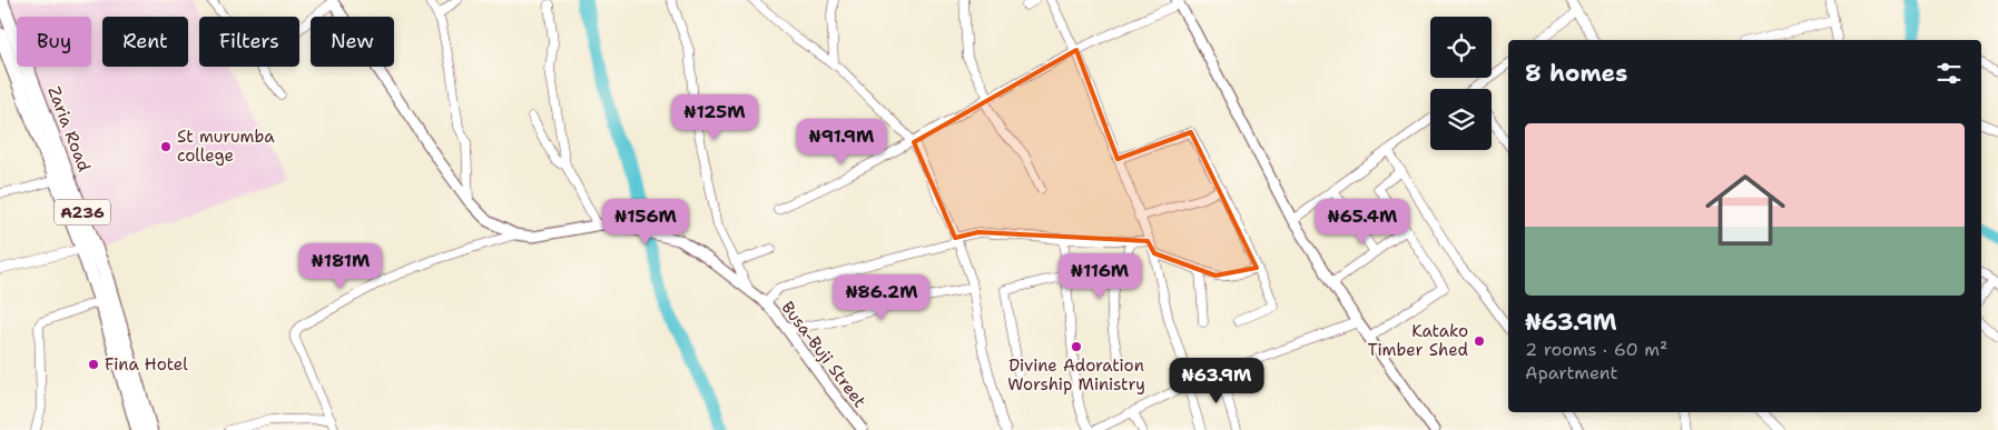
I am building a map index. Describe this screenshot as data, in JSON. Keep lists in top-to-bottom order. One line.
{"streets":{"highway":["Zaria Road","A236"],"street":["Busa-Buji Street"]},"places":["St murumba college","Katako Timber Shed","Divine Adoration Worship Ministry","Fina Hotel"],"page":{"chip":["Buy","Rent","Filters","New"],"heading":"8 homes","price":["₦125M","₦91.9M","₦156M","₦65.4M","₦181M","₦116M","₦86.2M","₦63.9M"],"list":[{"name":"₦63.9M","note":"2 rooms · 60 m² · Apartment"}]}}
